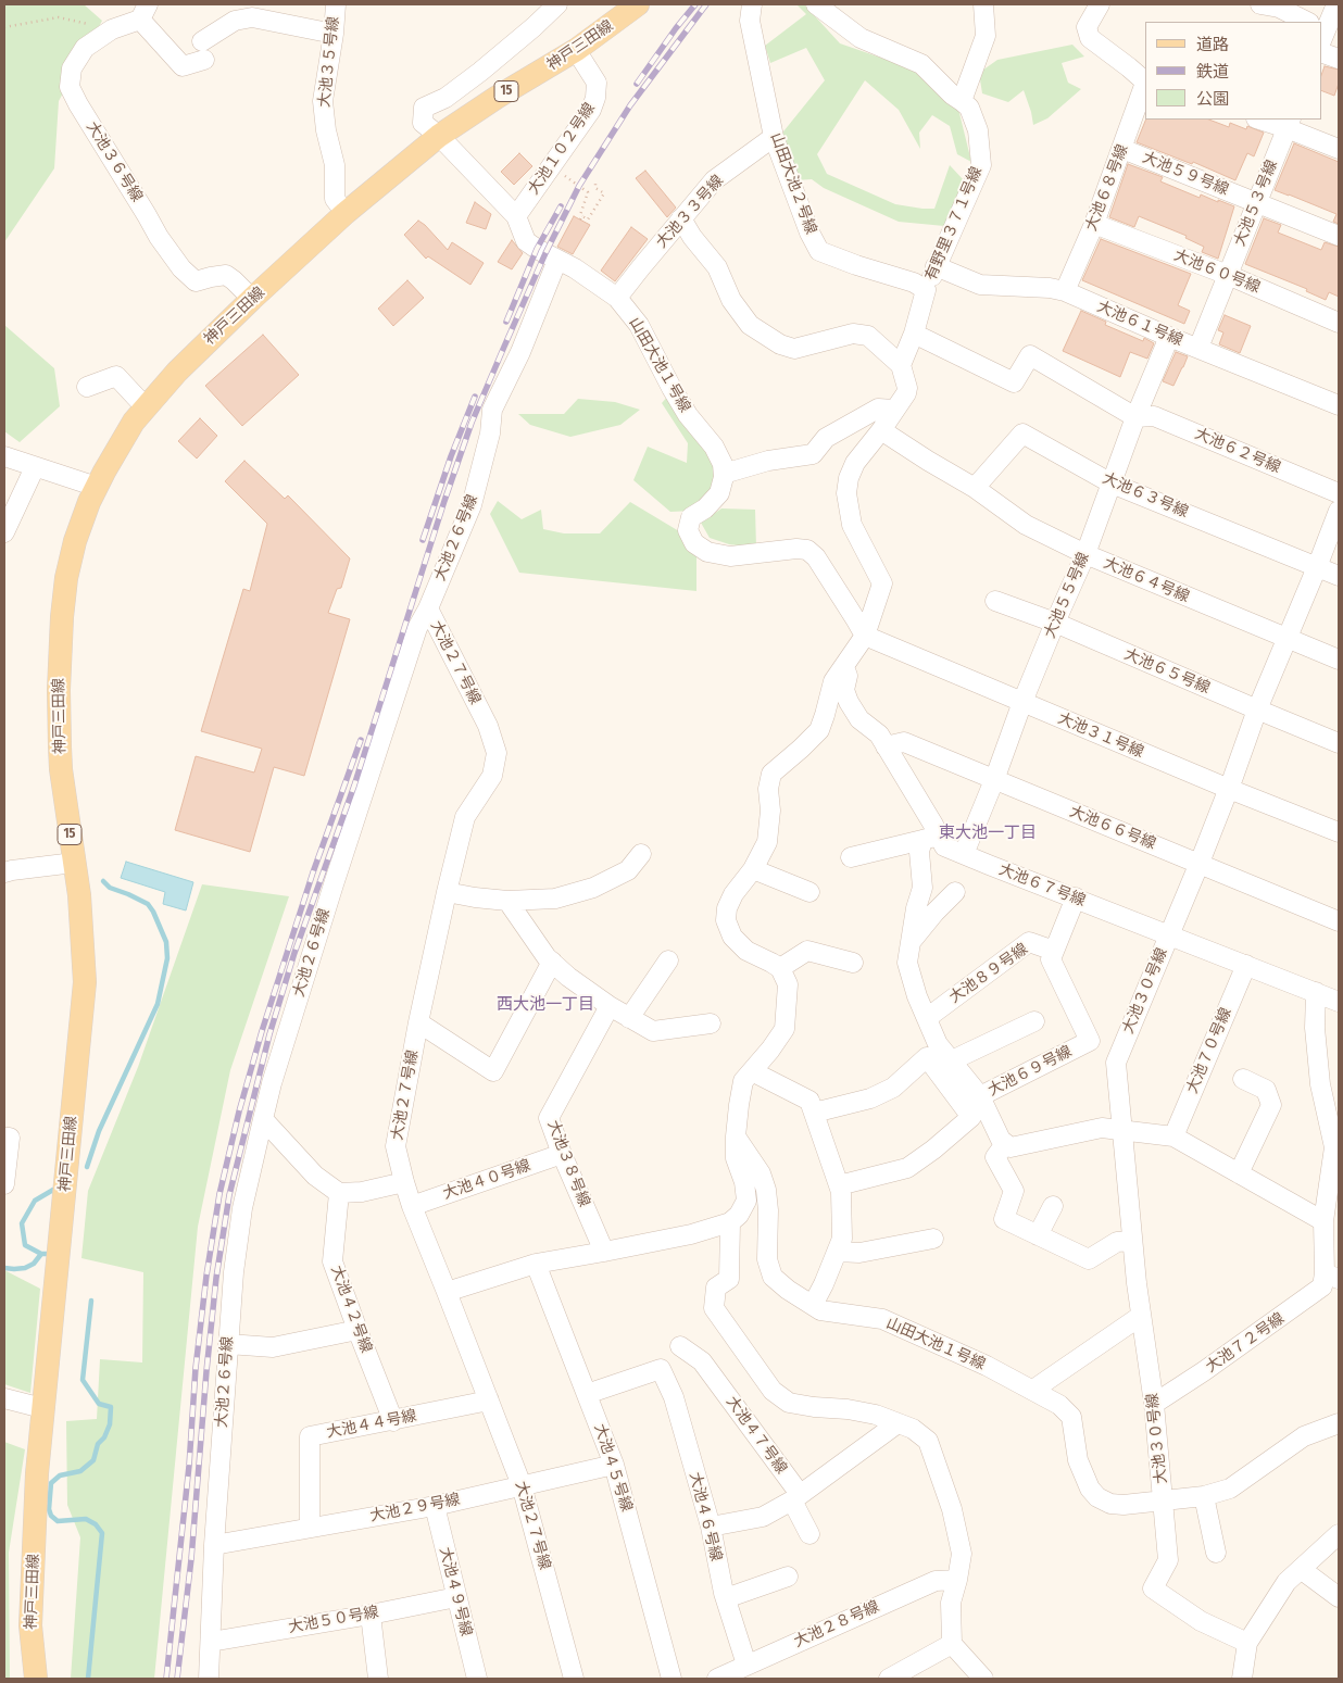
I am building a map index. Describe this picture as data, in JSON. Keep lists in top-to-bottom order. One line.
{"streets":{"main road":["神戸三田線","15"],"street":["大池３５号線","大池１０２号線","大池３６号線","大池５９号線","山田大池２号線","大池６８号線","大池５３号線","大池３３号線","有野里３７１号線","大池６０号線","大池６１号線","山田大池１号線","大池６２号線","大池６３号線","大池２６号線","大池６４号線","大池５５号線","大池２７号線","大池６５号線","大池３１号線","大池６６号線","大池６７号線","大池８９号線","大池３０号線","大池７０号線","大池６９号線","大池３８号線","大池４０号線","大池４２号線","大池７２号線","大池４４号線","大池４７号線","大池４５号線","大池２９号線","大池４６号線","大池４９号線","大池５０号線","大池２８号線"]},"crossings":[["神戸三田線","大池３５号線"],["神戸三田線","大池１０２号線"],["神戸三田線","大池３６号線"],["神戸三田線","山田大池１号線"],["大池１０２号線","山田大池１号線"],["大池５９号線","大池６８号線"],["大池５９号線","大池５３号線"],["山田大池２号線","大池３３号線"],["山田大池２号線","有野里３７１号線"],["大池６８号線","大池６０号線"],["大池６８号線","大池６１号線"],["大池５３号線","大池６０号線"],["大池５３号線","大池６１号線"],["大池３３号線","山田大池１号線"],["有野里３７１号線","大池６１号線"],["大池６１号線","大池５５号線"],["山田大池１号線","大池２６号線"],["山田大池１号線","大池３０号線"],["大池６２号線","大池５５号線"],["大池６３号線","大池６４号線"],["大池６３号線","大池５５号線"],["大池６３号線","大池３０号線"],["大池２６号線","大池２７号線"],["大池２６号線","大池２９号線"],["大池２６号線","大池５０号線"],["大池６４号線","大池５５号線"],["大池６４号線","大池３０号線"],["大池５５号線","大池６５号線"],["大池５５号線","大池３１号線"],["大池５５号線","大池６６号線"],["大池５５号線","大池６７号線"],["大池２７号線","大池４０号線"],["大池２７号線","大池４４号線"],["大池２７号線","大池２９号線"],["大池６５号線","大池３０号線"],["大池３１号線","大池３０号線"],["大池６６号線","大池６７号線"],["大池６６号線","大池３０号線"],["大池６７号線","大池３０号線"],["大池６７号線","大池７０号線"],["大池８９号線","大池６９号線"],["大池３０号線","大池６９号線"],["大池３０号線","大池７２号線"],["大池３８号線","大池４０号線"],["大池４２号線","大池４４号線"],["大池４４号線","大池２９号線"],["大池４５号線","大池２９号線"],["大池４５号線","大池４６号線"],["大池２９号線","大池４９号線"],["大池４６号線","大池２８号線"],["大池４９号線","大池５０号線"]],"districts":["東大池一丁目","西大池一丁目"],"legend":["道路","鉄道","公園"]}
